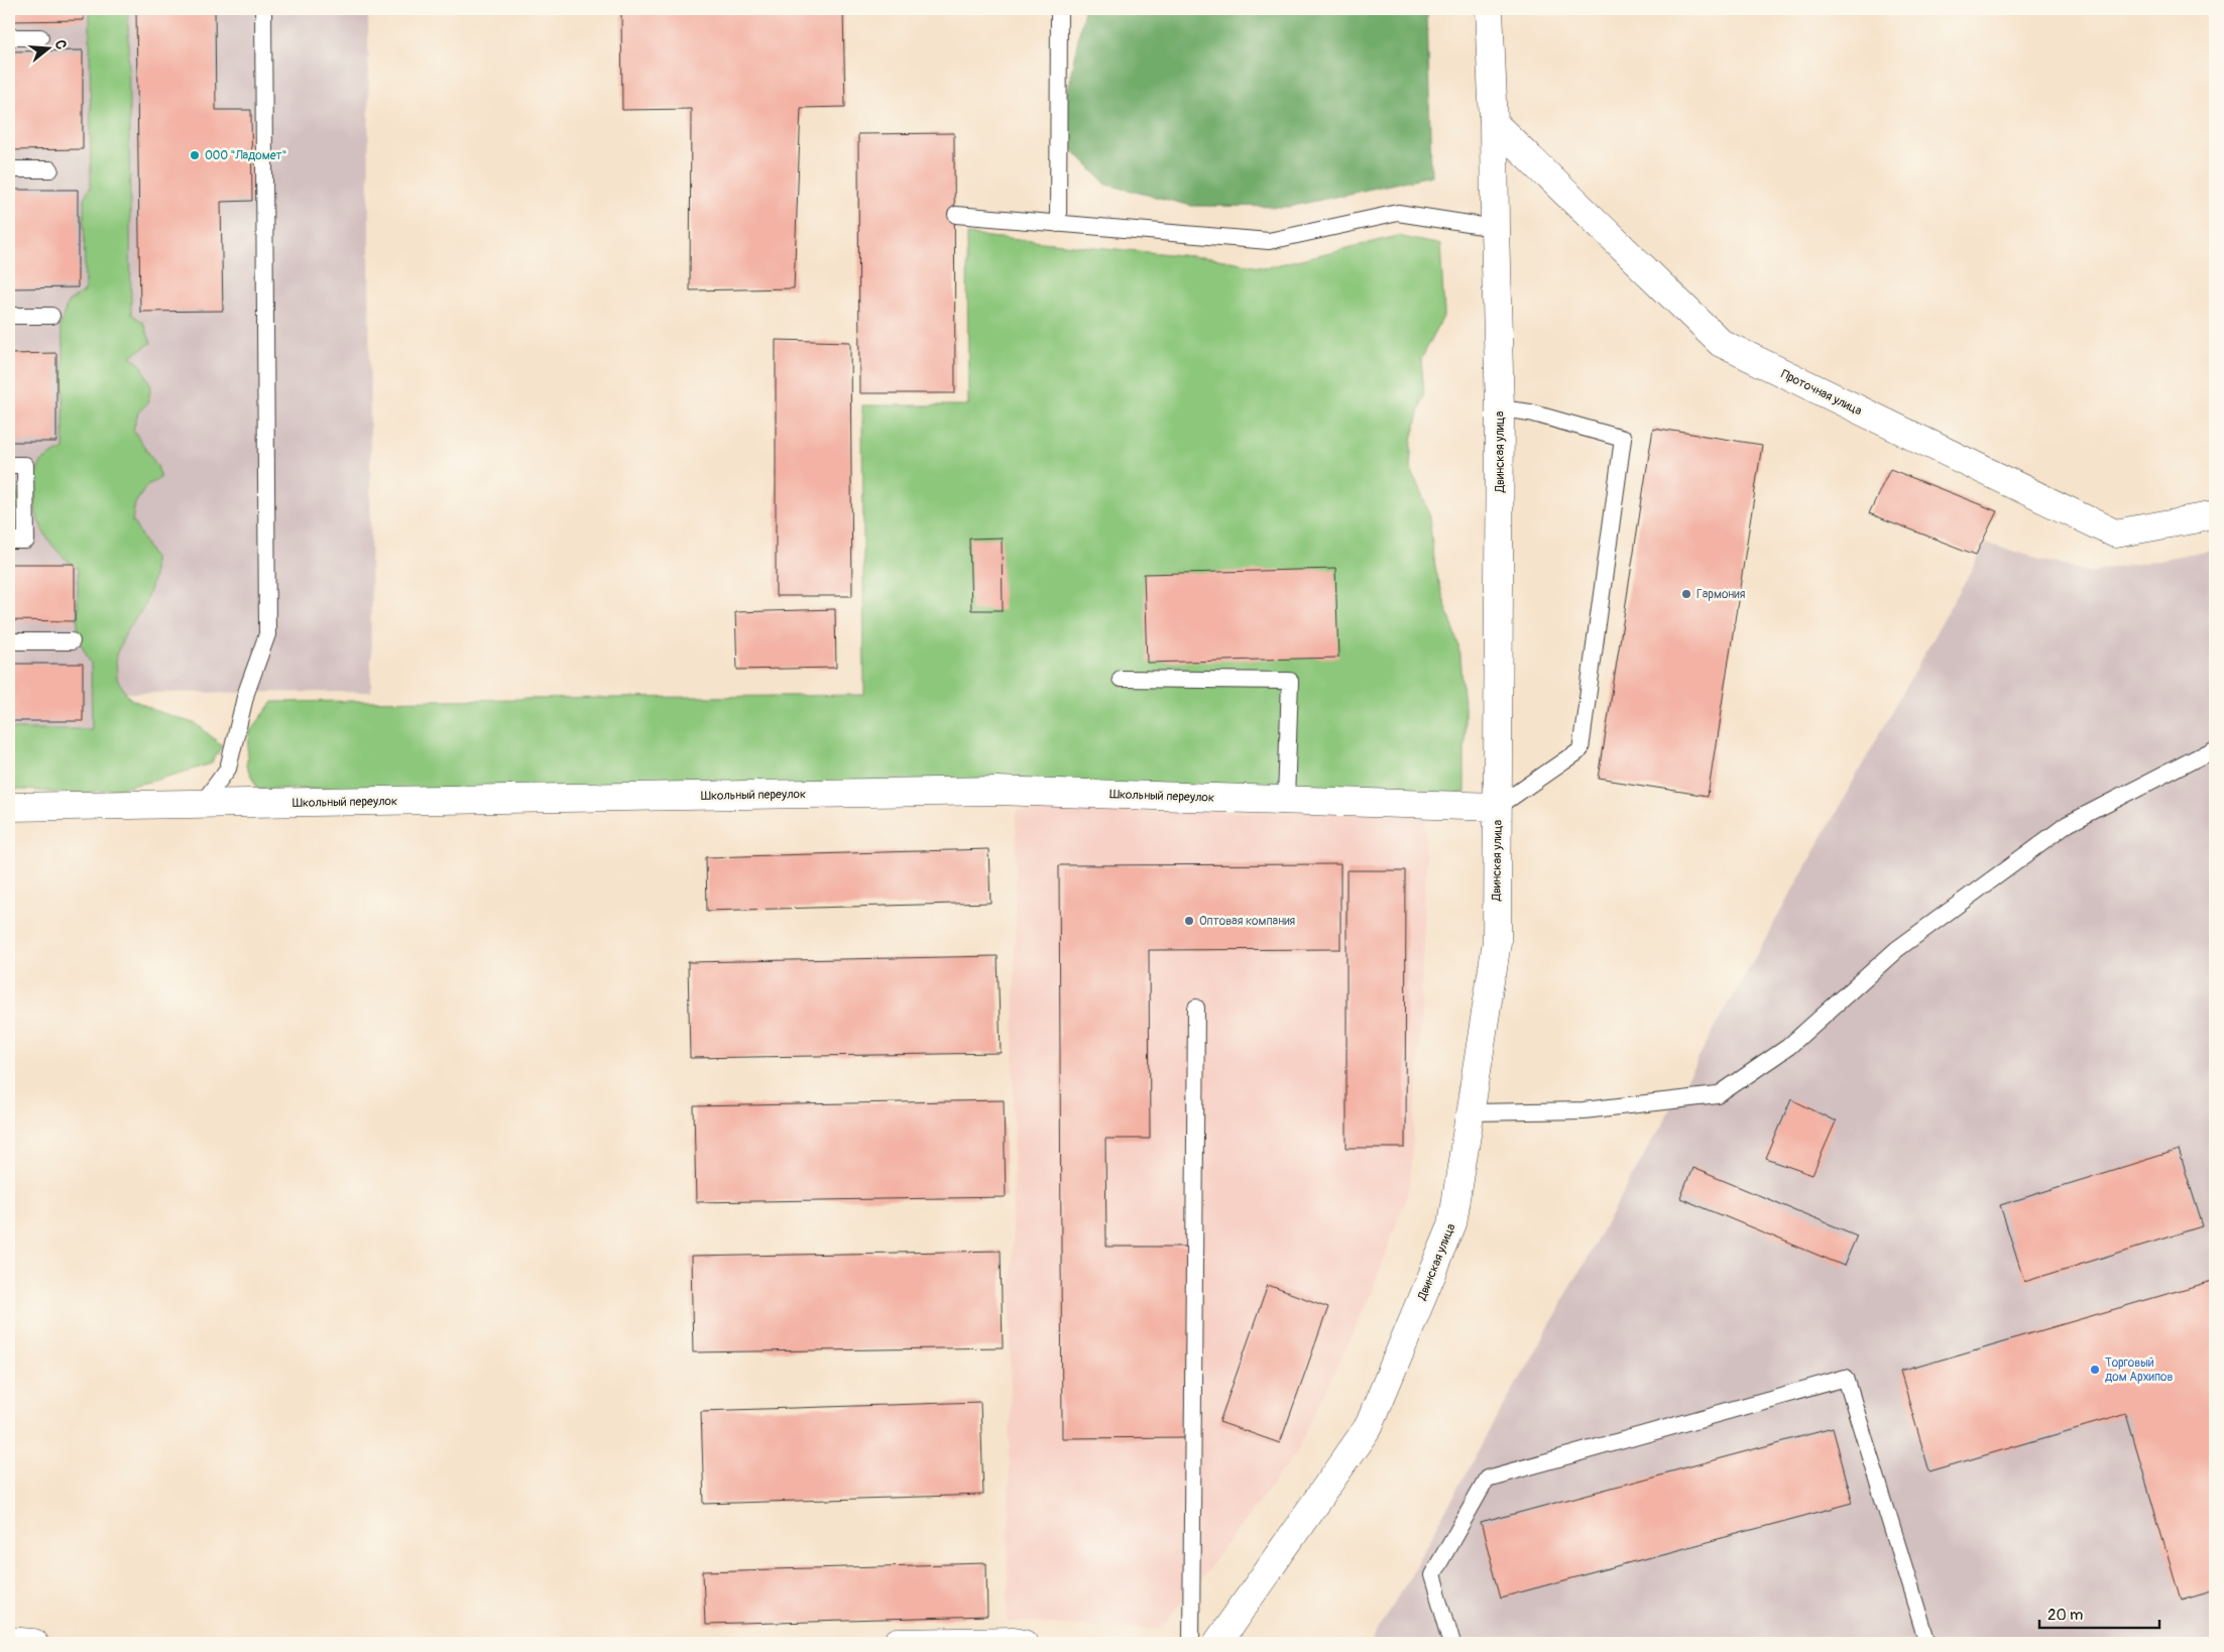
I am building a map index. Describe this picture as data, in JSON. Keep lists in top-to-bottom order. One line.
{"streets":{"street":["Проточная улица","Двинская улица","Школьный переулок"]},"crossings":[["Проточная улица","Двинская улица"],["Двинская улица","Школьный переулок"]],"places":["ООО \"Ладомет\"","Гармония","Оптовая компания","Торговый дом Архипов"],"scale_bar":"20 m","north":"right"}
